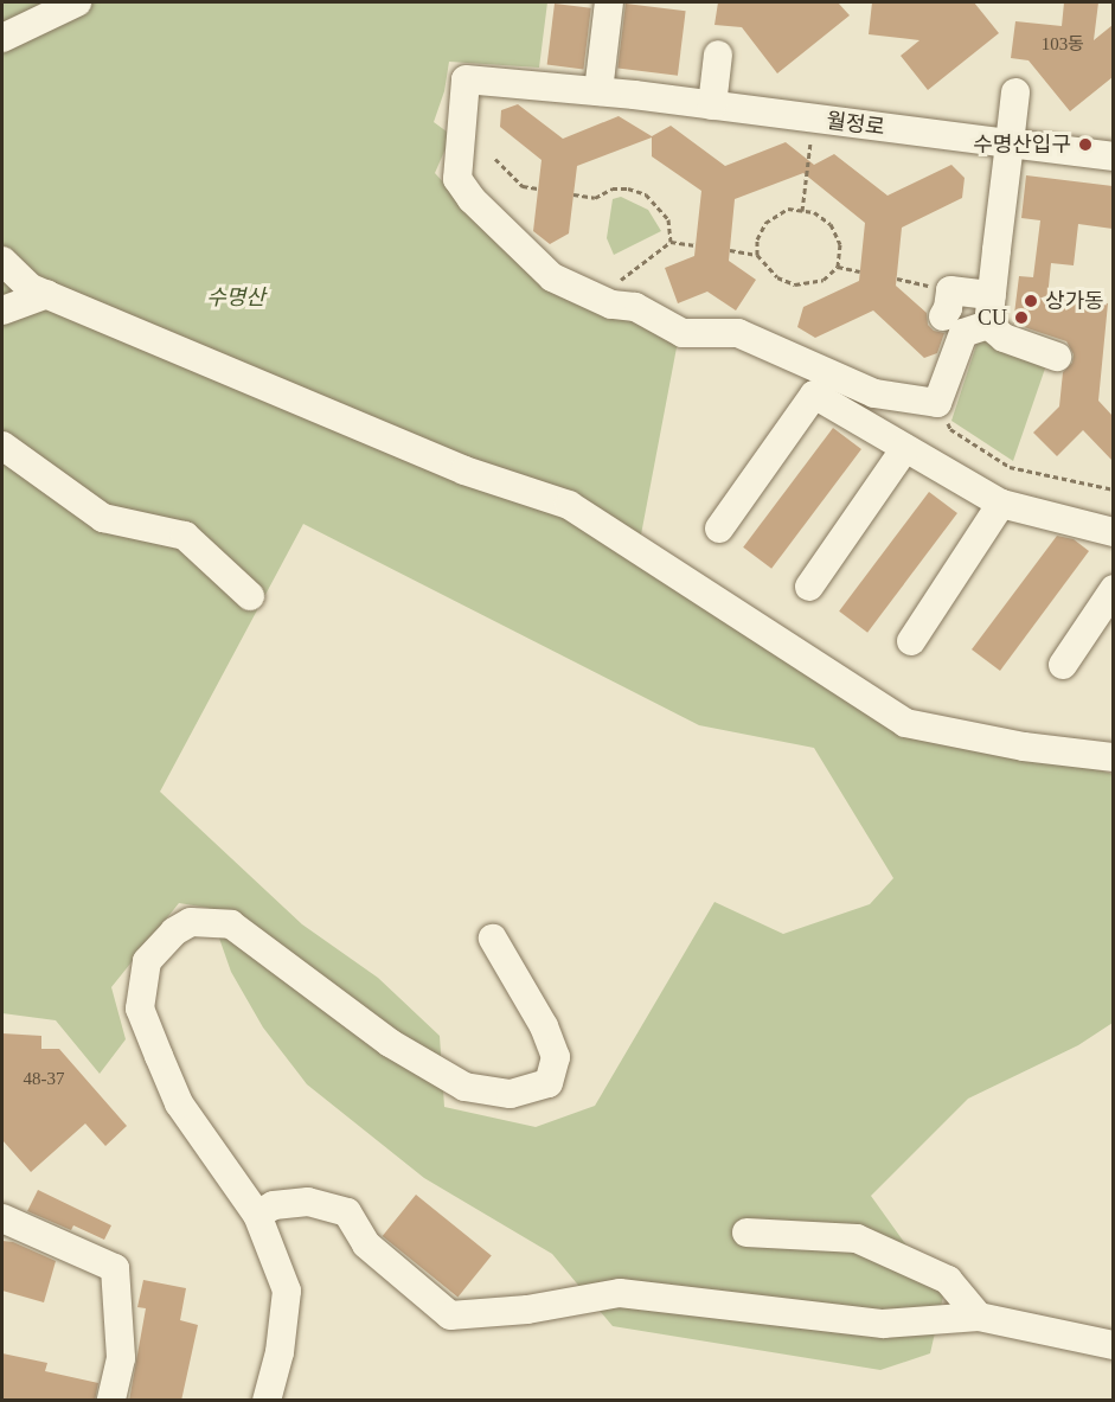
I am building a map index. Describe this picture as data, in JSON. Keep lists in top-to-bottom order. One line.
{"streets":{"street":["월정로"]},"parks":["수명산"],"places":["수명산입구","상가동","CU"],"house_numbers":["103동","48-37"]}
